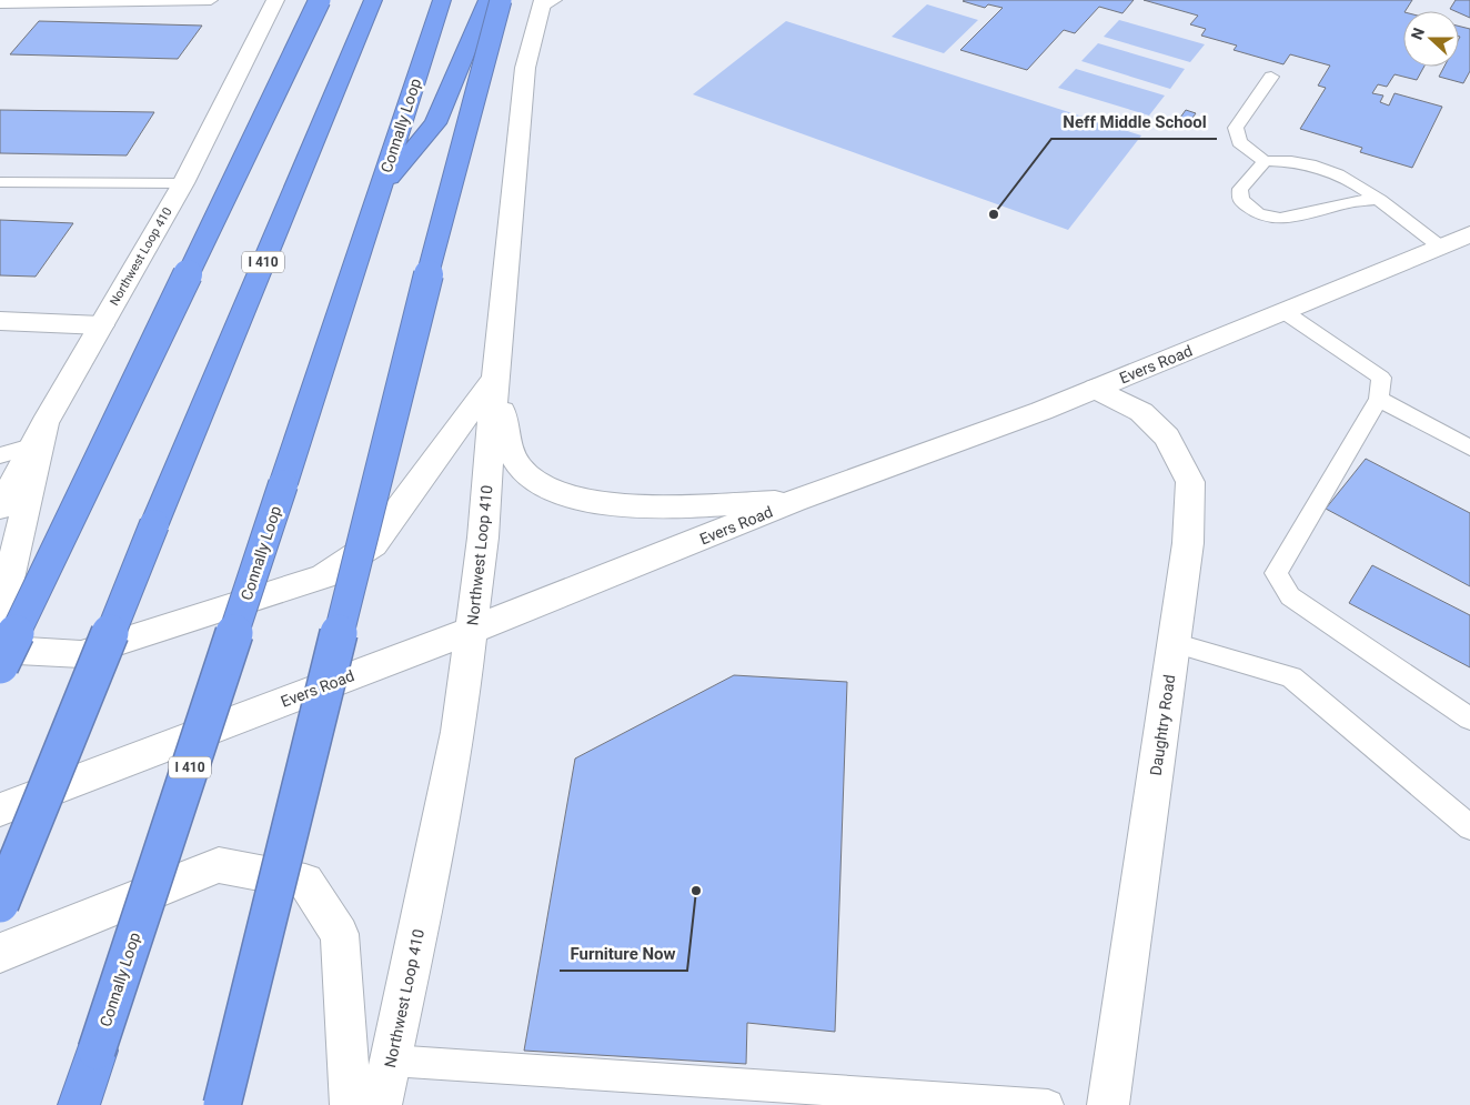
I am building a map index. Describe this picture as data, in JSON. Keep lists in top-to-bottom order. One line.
{"streets":{"highway":["Connally Loop","I 410"],"main road":["Northwest Loop 410","Evers Road","Daughtry Road"]},"crossings":[["Northwest Loop 410","Evers Road"],["Evers Road","Daughtry Road"]],"places":["Neff Middle School","Furniture Now"],"north":"left"}
